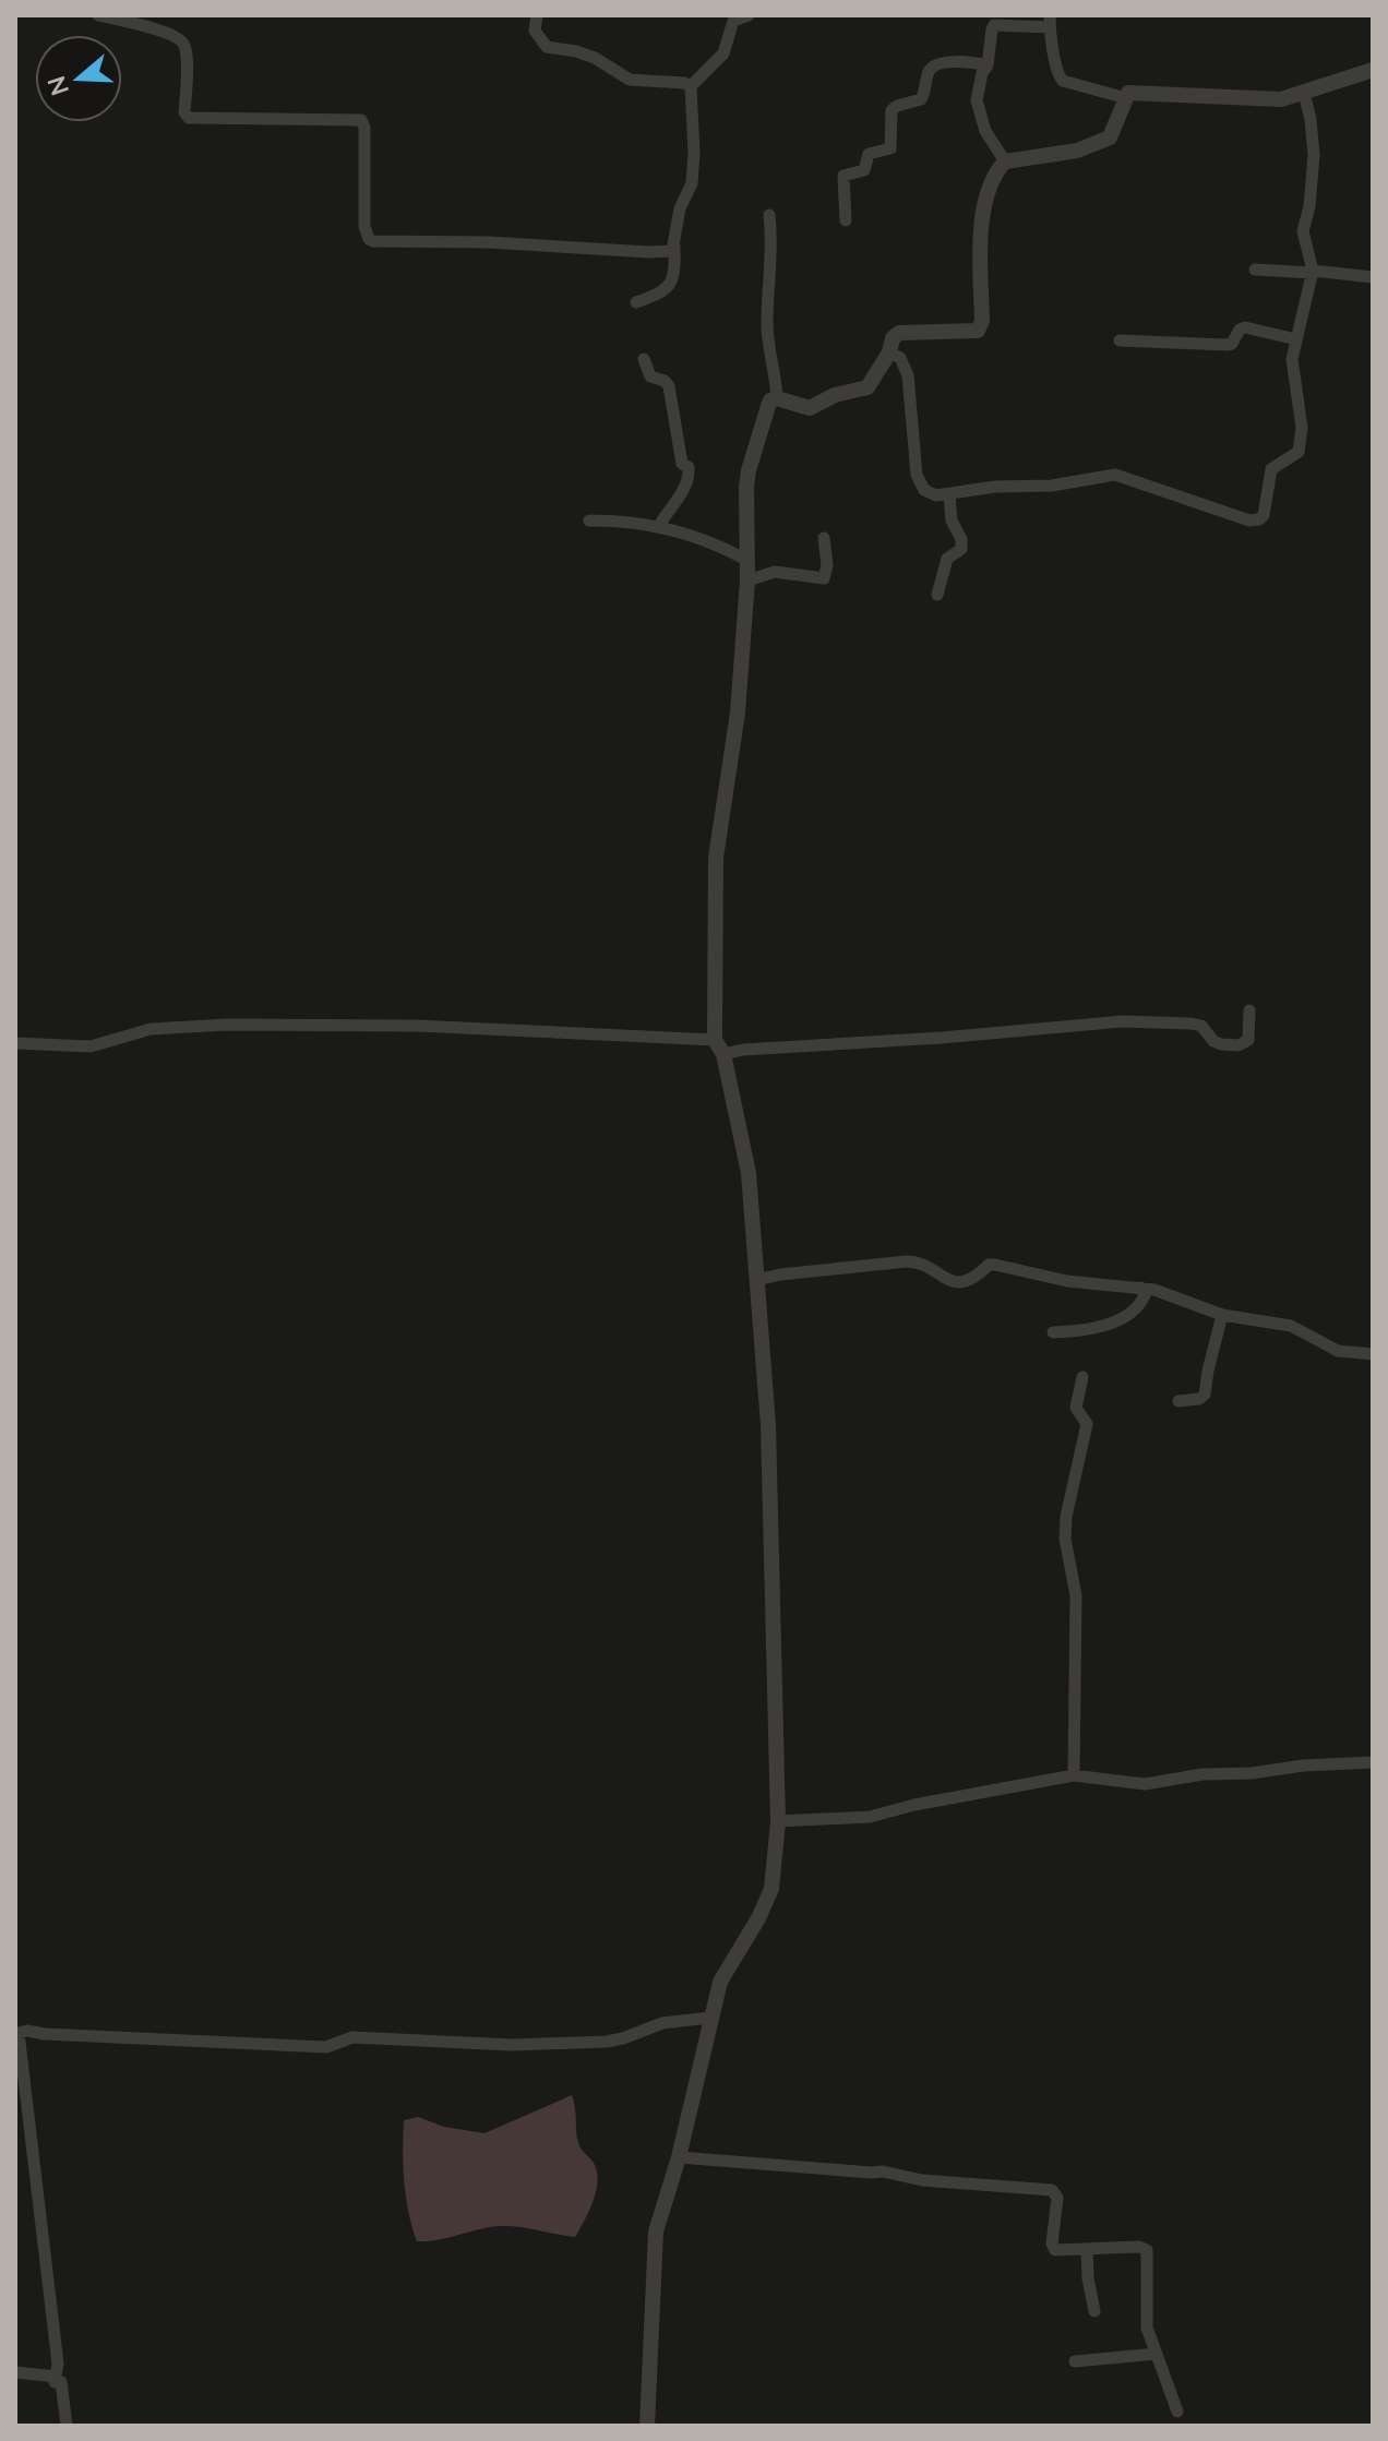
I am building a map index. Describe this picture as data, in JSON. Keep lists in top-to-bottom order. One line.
{"north":"left"}
